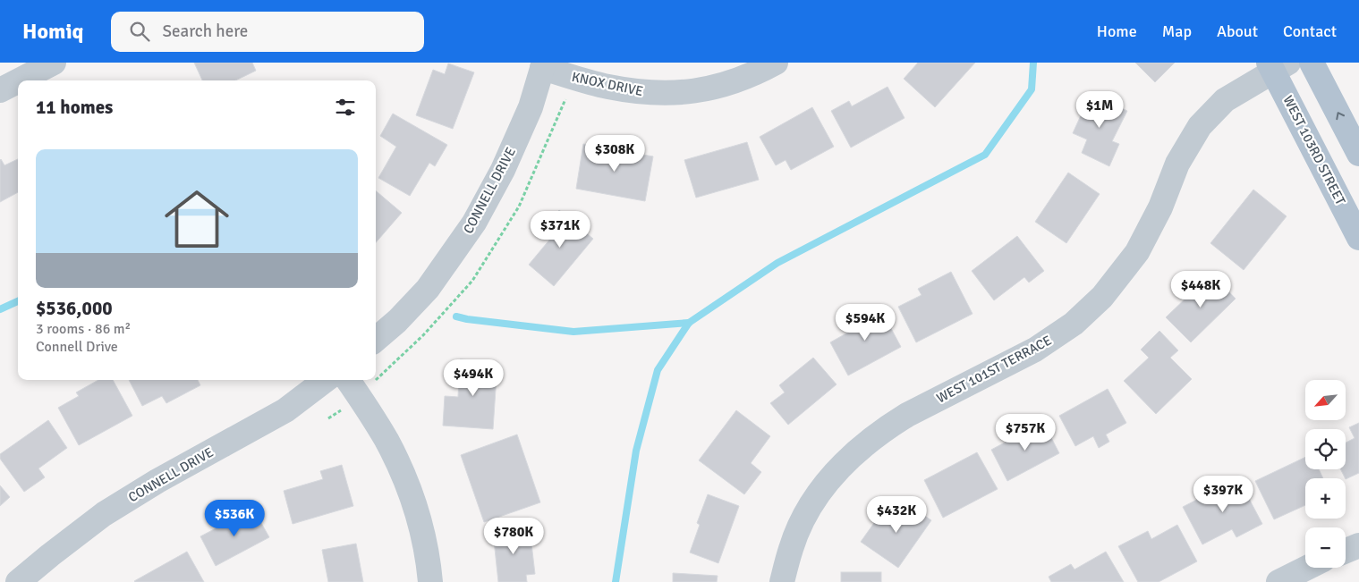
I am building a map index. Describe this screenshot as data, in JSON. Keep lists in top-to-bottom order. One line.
{"streets":{"main road":["WEST 103RD STREET"],"street":["KNOX DRIVE","CONNELL DRIVE","WEST 101ST TERRACE"]},"crossings":[["KNOX DRIVE","CONNELL DRIVE"],["WEST 103RD STREET","WEST 101ST TERRACE"]],"north":"bottom left","page":{"header":"Homiq","search":"Search here","nav":["Home","Map","About","Contact"],"heading":"11 homes","price":["$1M","$308K","$371K","$448K","$594K","$494K","$757K","$397K","$432K","$536K","$780K"],"list":[{"name":"$536,000","note":"3 rooms · 86 m² · Connell Drive"}],"map_buttons":["+","−"]}}
